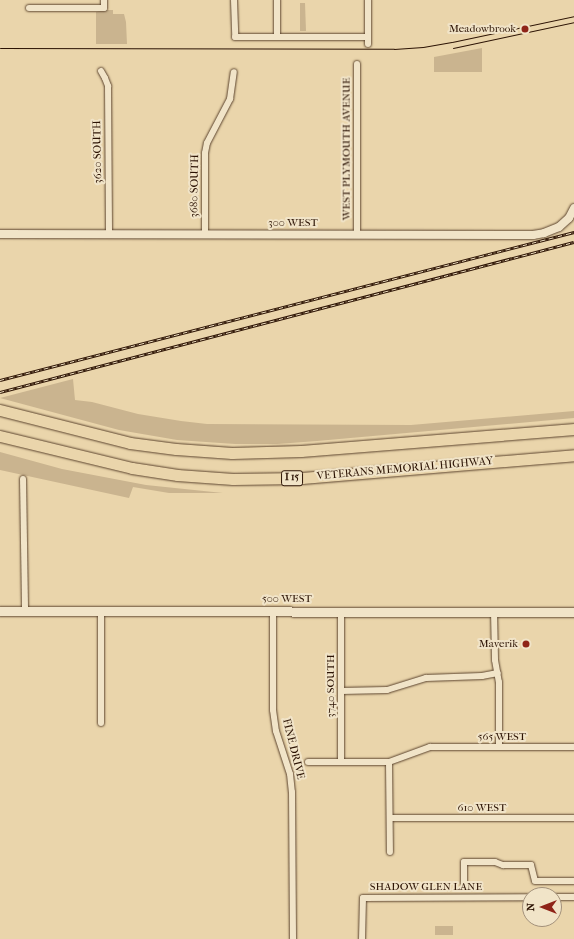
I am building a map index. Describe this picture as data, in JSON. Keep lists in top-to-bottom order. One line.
{"streets":{"highway":["VETERANS MEMORIAL HIGHWAY","I 15"],"main road":["500 WEST"],"street":["WEST PLYMOUTH AVENUE","3620 SOUTH","3680 SOUTH","300 WEST","3740 SOUTH","565 WEST","FINE DRIVE","610 WEST","SHADOW GLEN LANE"]},"crossings":[["WEST PLYMOUTH AVENUE","300 WEST"],["3620 SOUTH","300 WEST"],["3680 SOUTH","300 WEST"],["500 WEST","3740 SOUTH"],["500 WEST","FINE DRIVE"]],"places":["Meadowbrook","Maverik"],"north":"left"}
